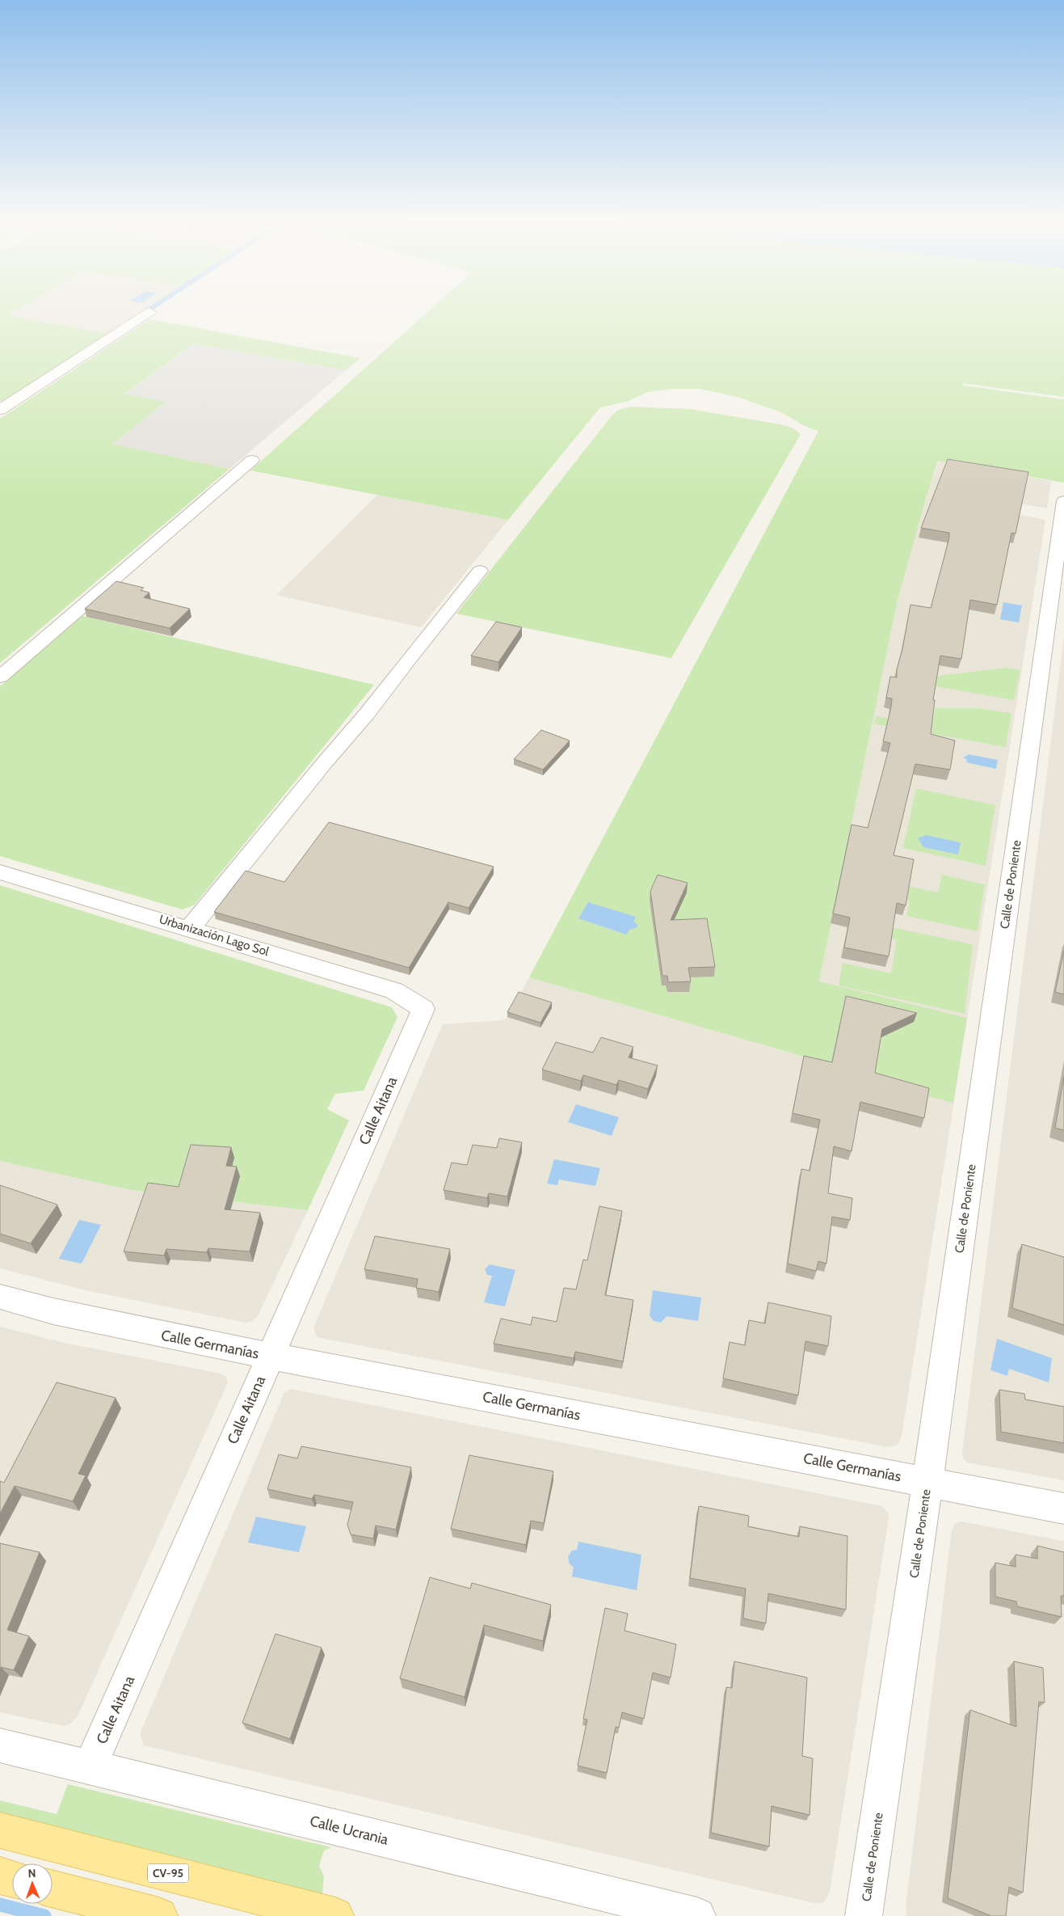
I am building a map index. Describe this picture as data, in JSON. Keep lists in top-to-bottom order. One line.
{"streets":{"main road":["CV-95"],"street":["Calle de Poniente","Urbanización Lago Sol","Calle Aitana","Calle Germanías","Calle Ucrania"]},"crossings":[["Calle de Poniente","Calle Germanías"],["Urbanización Lago Sol","Calle Aitana"],["Calle Aitana","Calle Germanías"],["Calle Aitana","Calle Ucrania"]],"north":"top"}
